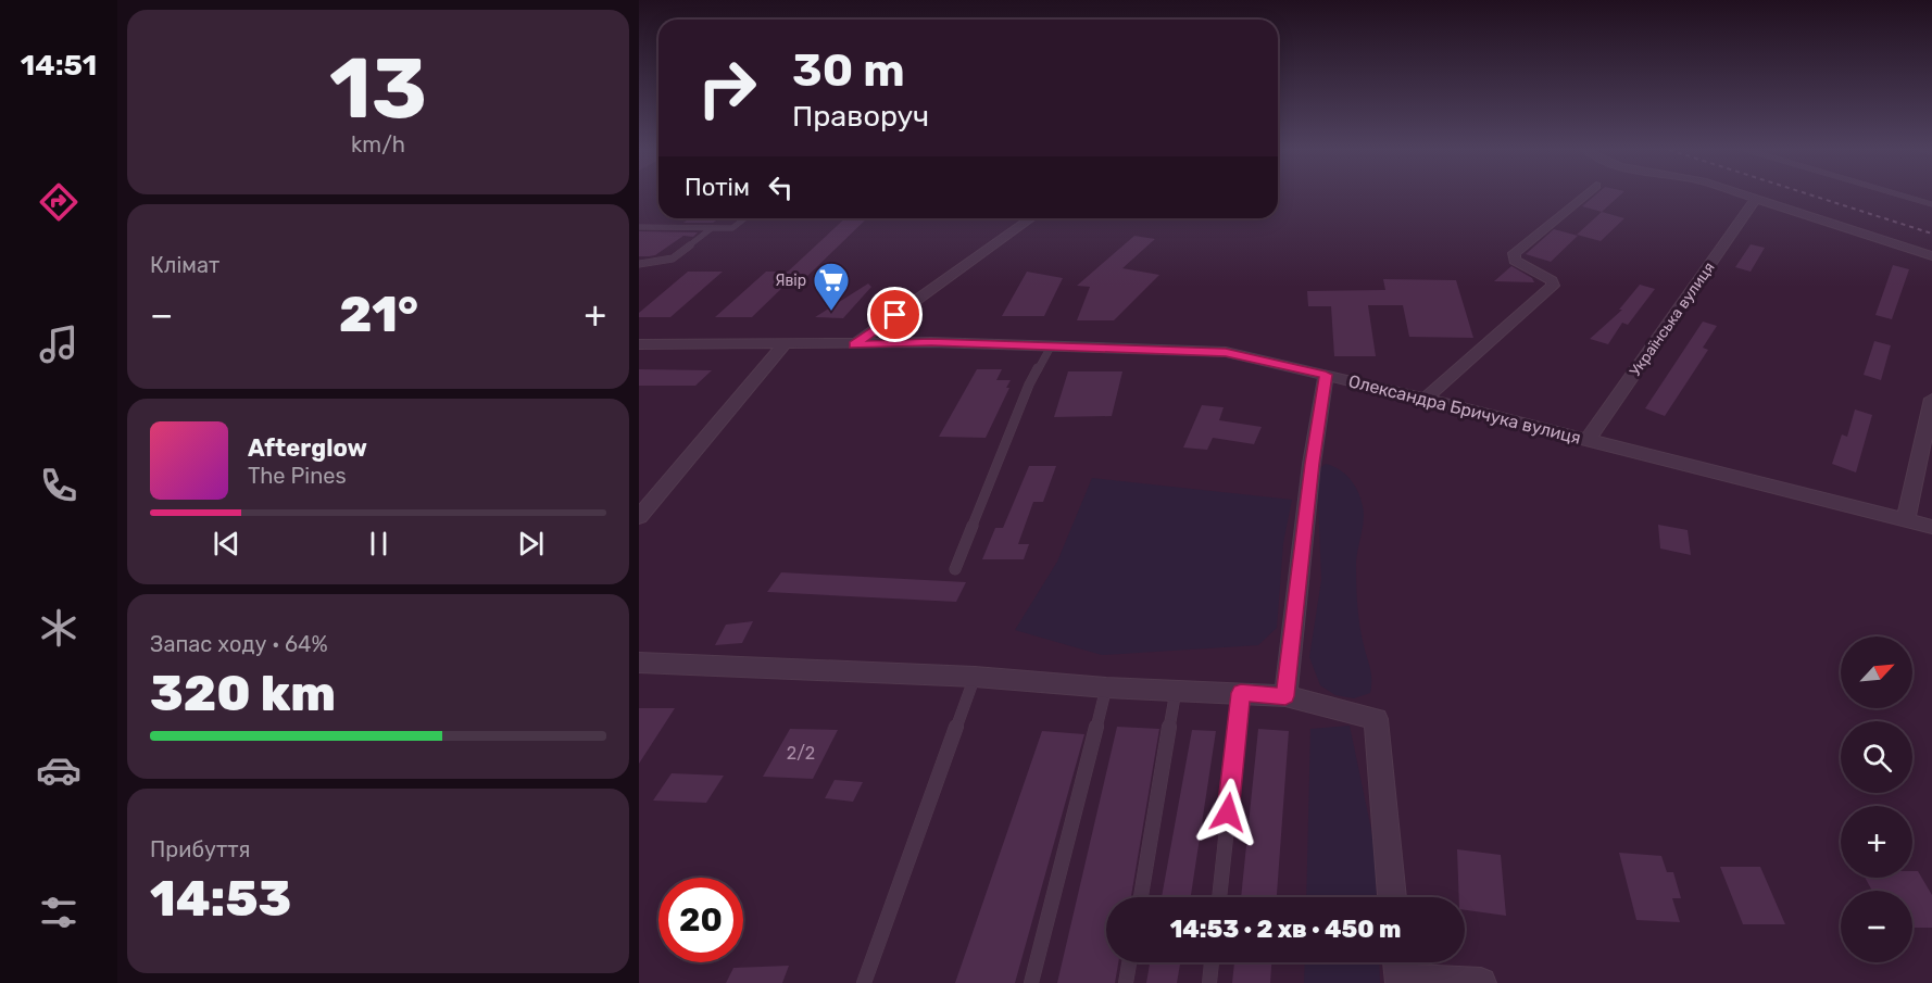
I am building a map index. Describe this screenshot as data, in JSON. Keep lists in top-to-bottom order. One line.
{"streets":{"street":["Українська вулиця","Олександра Бричука вулиця"]},"crossings":[["Українська вулиця","Олександра Бричука вулиця"]],"places":{"supermarket":["Явiр"]},"house_numbers":["2/2"],"north":"top right","page":{"tabs":"14:51","tile":[["13","km/h"],"Клімат",["Запас ходу · 64%","320 km"],["Прибуття","14:53"]],"turn":["30 m","Праворуч"],"then":"Потім","heat":["−","21°","+"],"song":["Afterglow","The Pines"],"map_buttons":["+","−"],"limit":"20","trip":"14:53 · 2 хв · 450 m"}}
